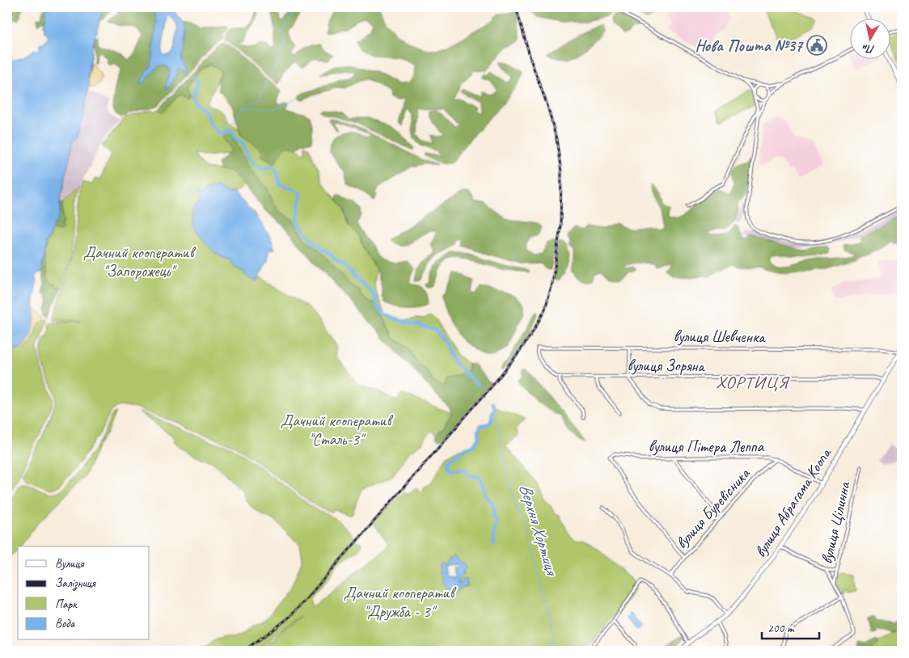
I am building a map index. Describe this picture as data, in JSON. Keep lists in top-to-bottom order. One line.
{"streets":{"main road":["вулиця Абрагама Коопа"],"street":["вулиця Шевченка","вулиця Зоряна","вулиця Пітера Леппа","вулиця Буревісника","вулиця Цілинна"]},"crossings":[["вулиця Шевченка","вулиця Зоряна"],["вулиця Шевченка","вулиця Абрагама Коопа"],["вулиця Зоряна","вулиця Абрагама Коопа"],["вулиця Пітера Леппа","вулиця Абрагама Коопа"],["вулиця Пітера Леппа","вулиця Буревісника"]],"districts":["ХОРТИЦЯ"],"water":["Верхня Хортиця"],"parks":["Дачний кооператив \"Запорожець\"","Дачний кооператив \"Сталь-3\"","Дачний кооператив \"Дружба - 3\""],"places":{"public building":["Нова Пошта №37"]},"legend":["Вулиця","Залізниця","Парк","Вода"],"scale_bar":"200 m","north":"bottom"}
